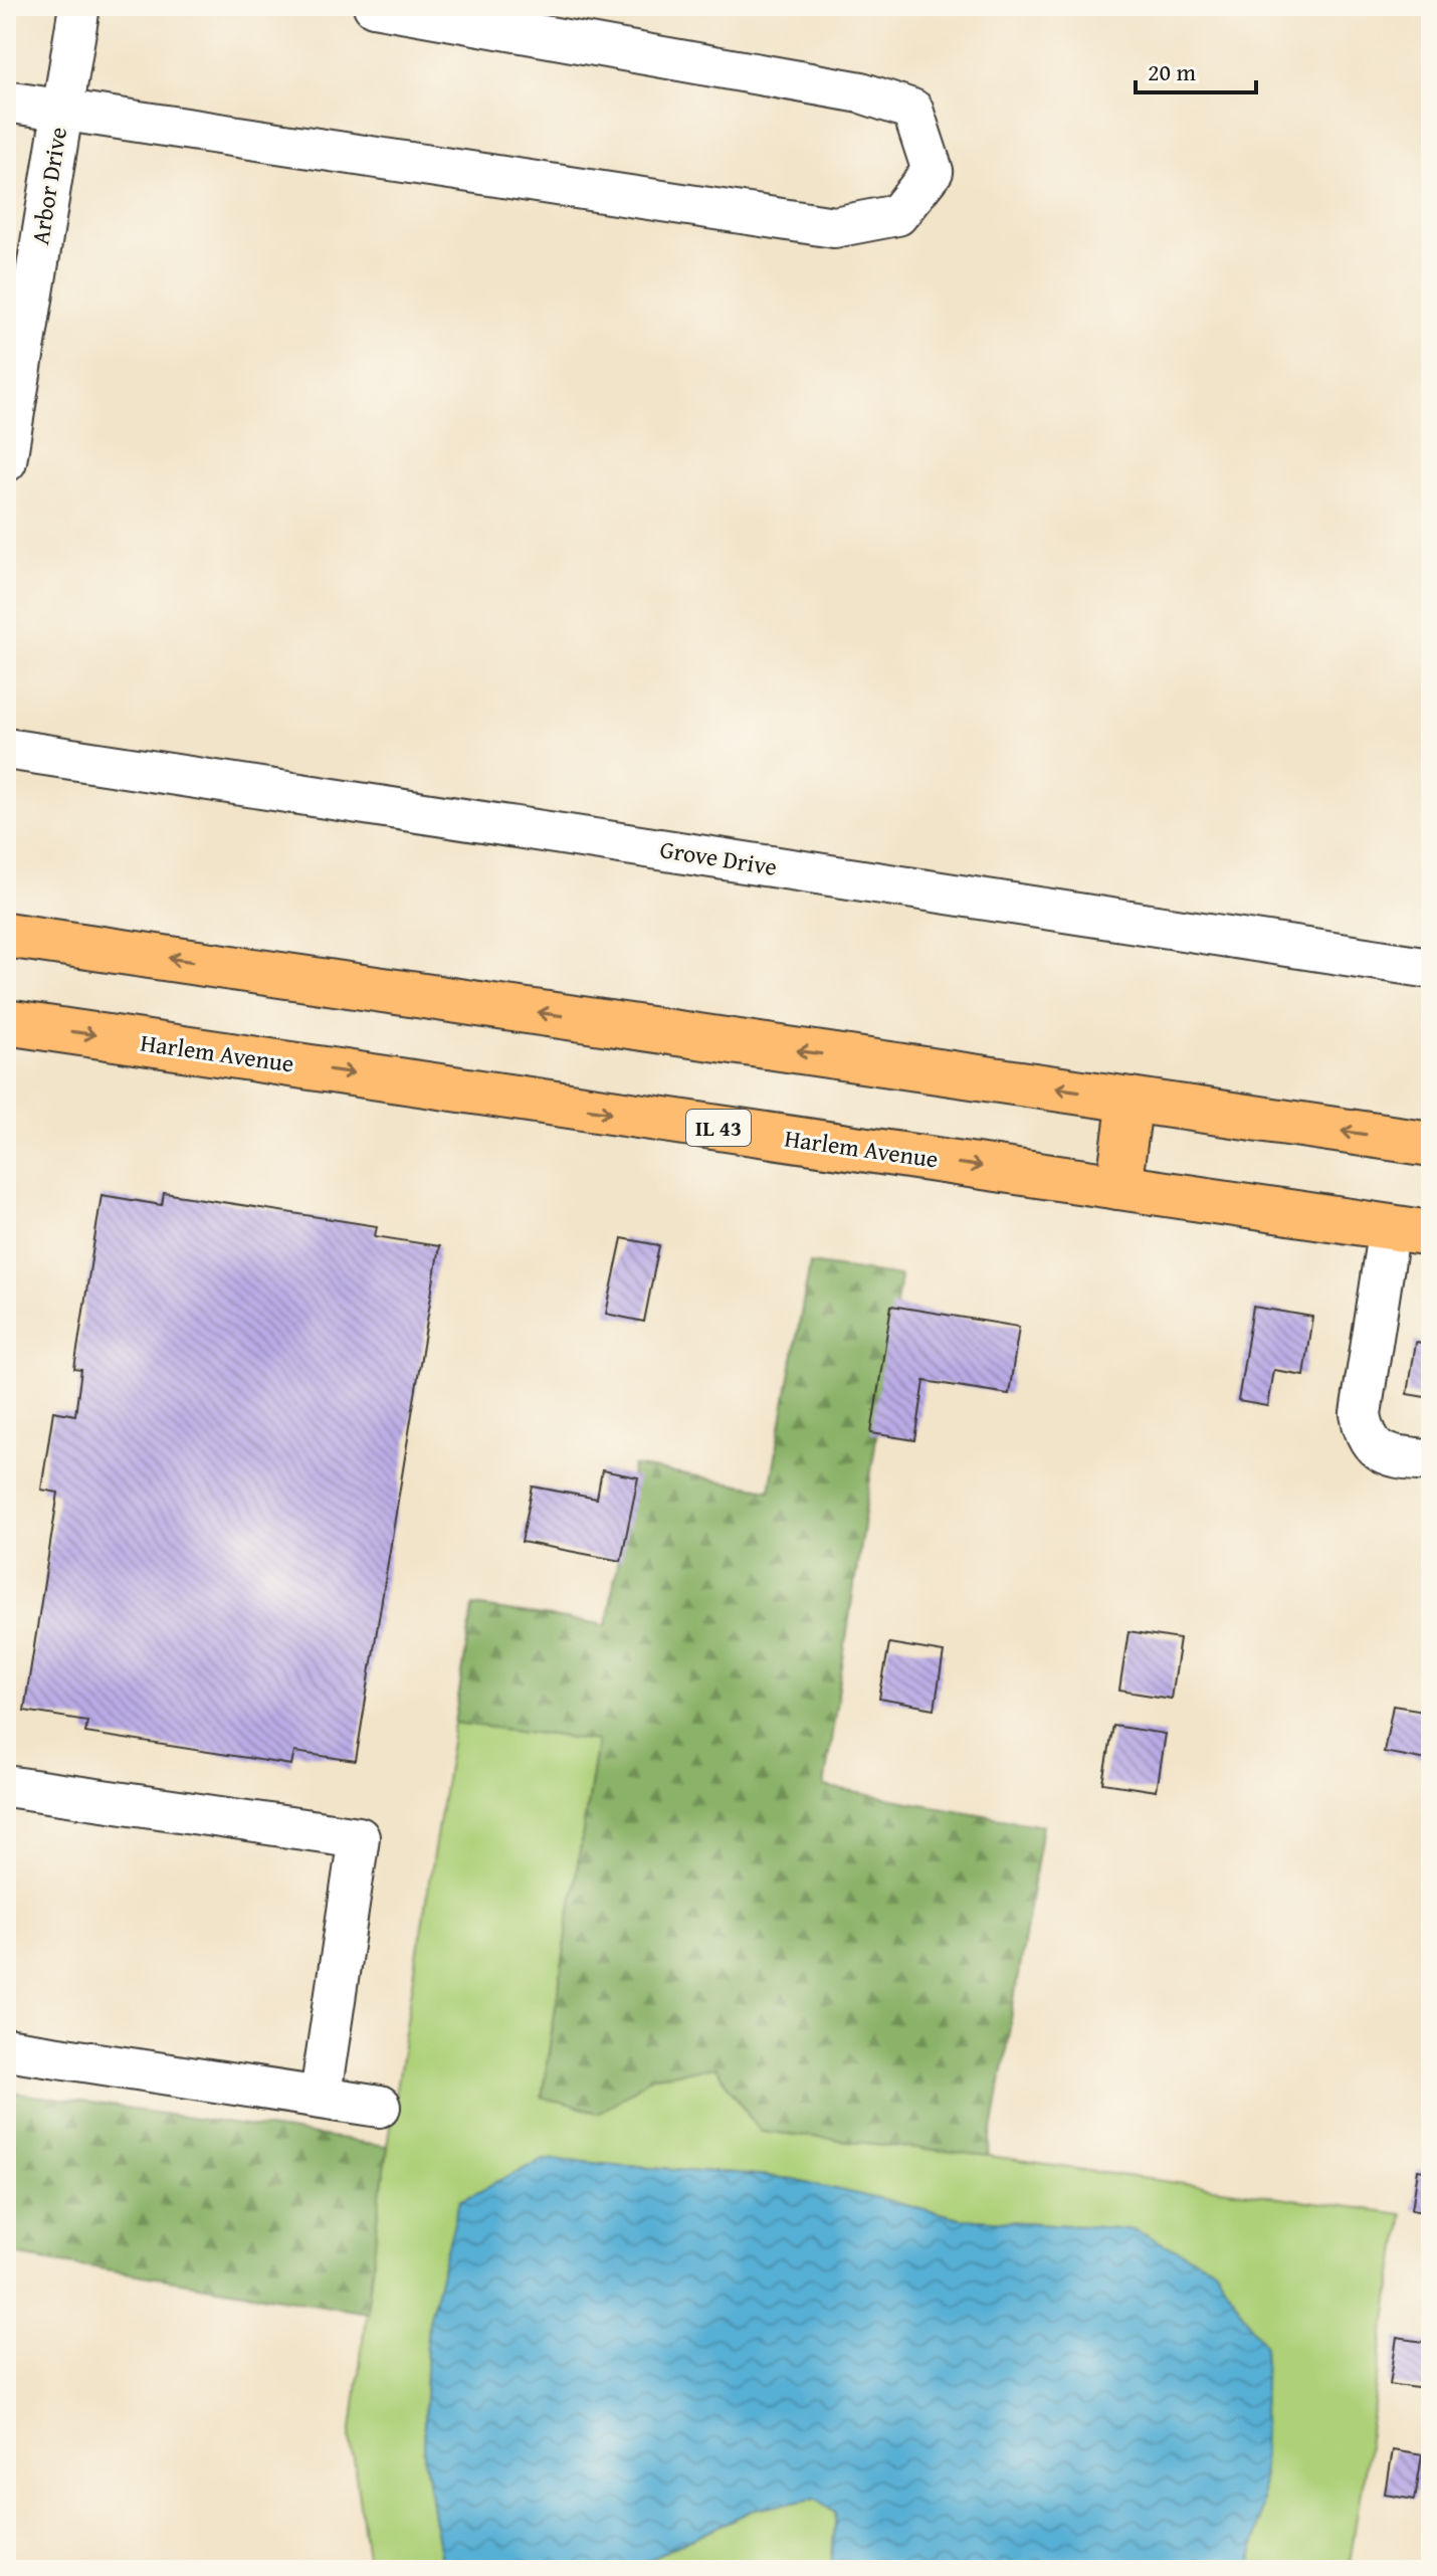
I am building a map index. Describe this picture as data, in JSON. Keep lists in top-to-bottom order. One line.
{"streets":{"main road":["Harlem Avenue","IL 43"],"street":["Arbor Drive","Grove Drive"]},"scale_bar":"20 m"}
